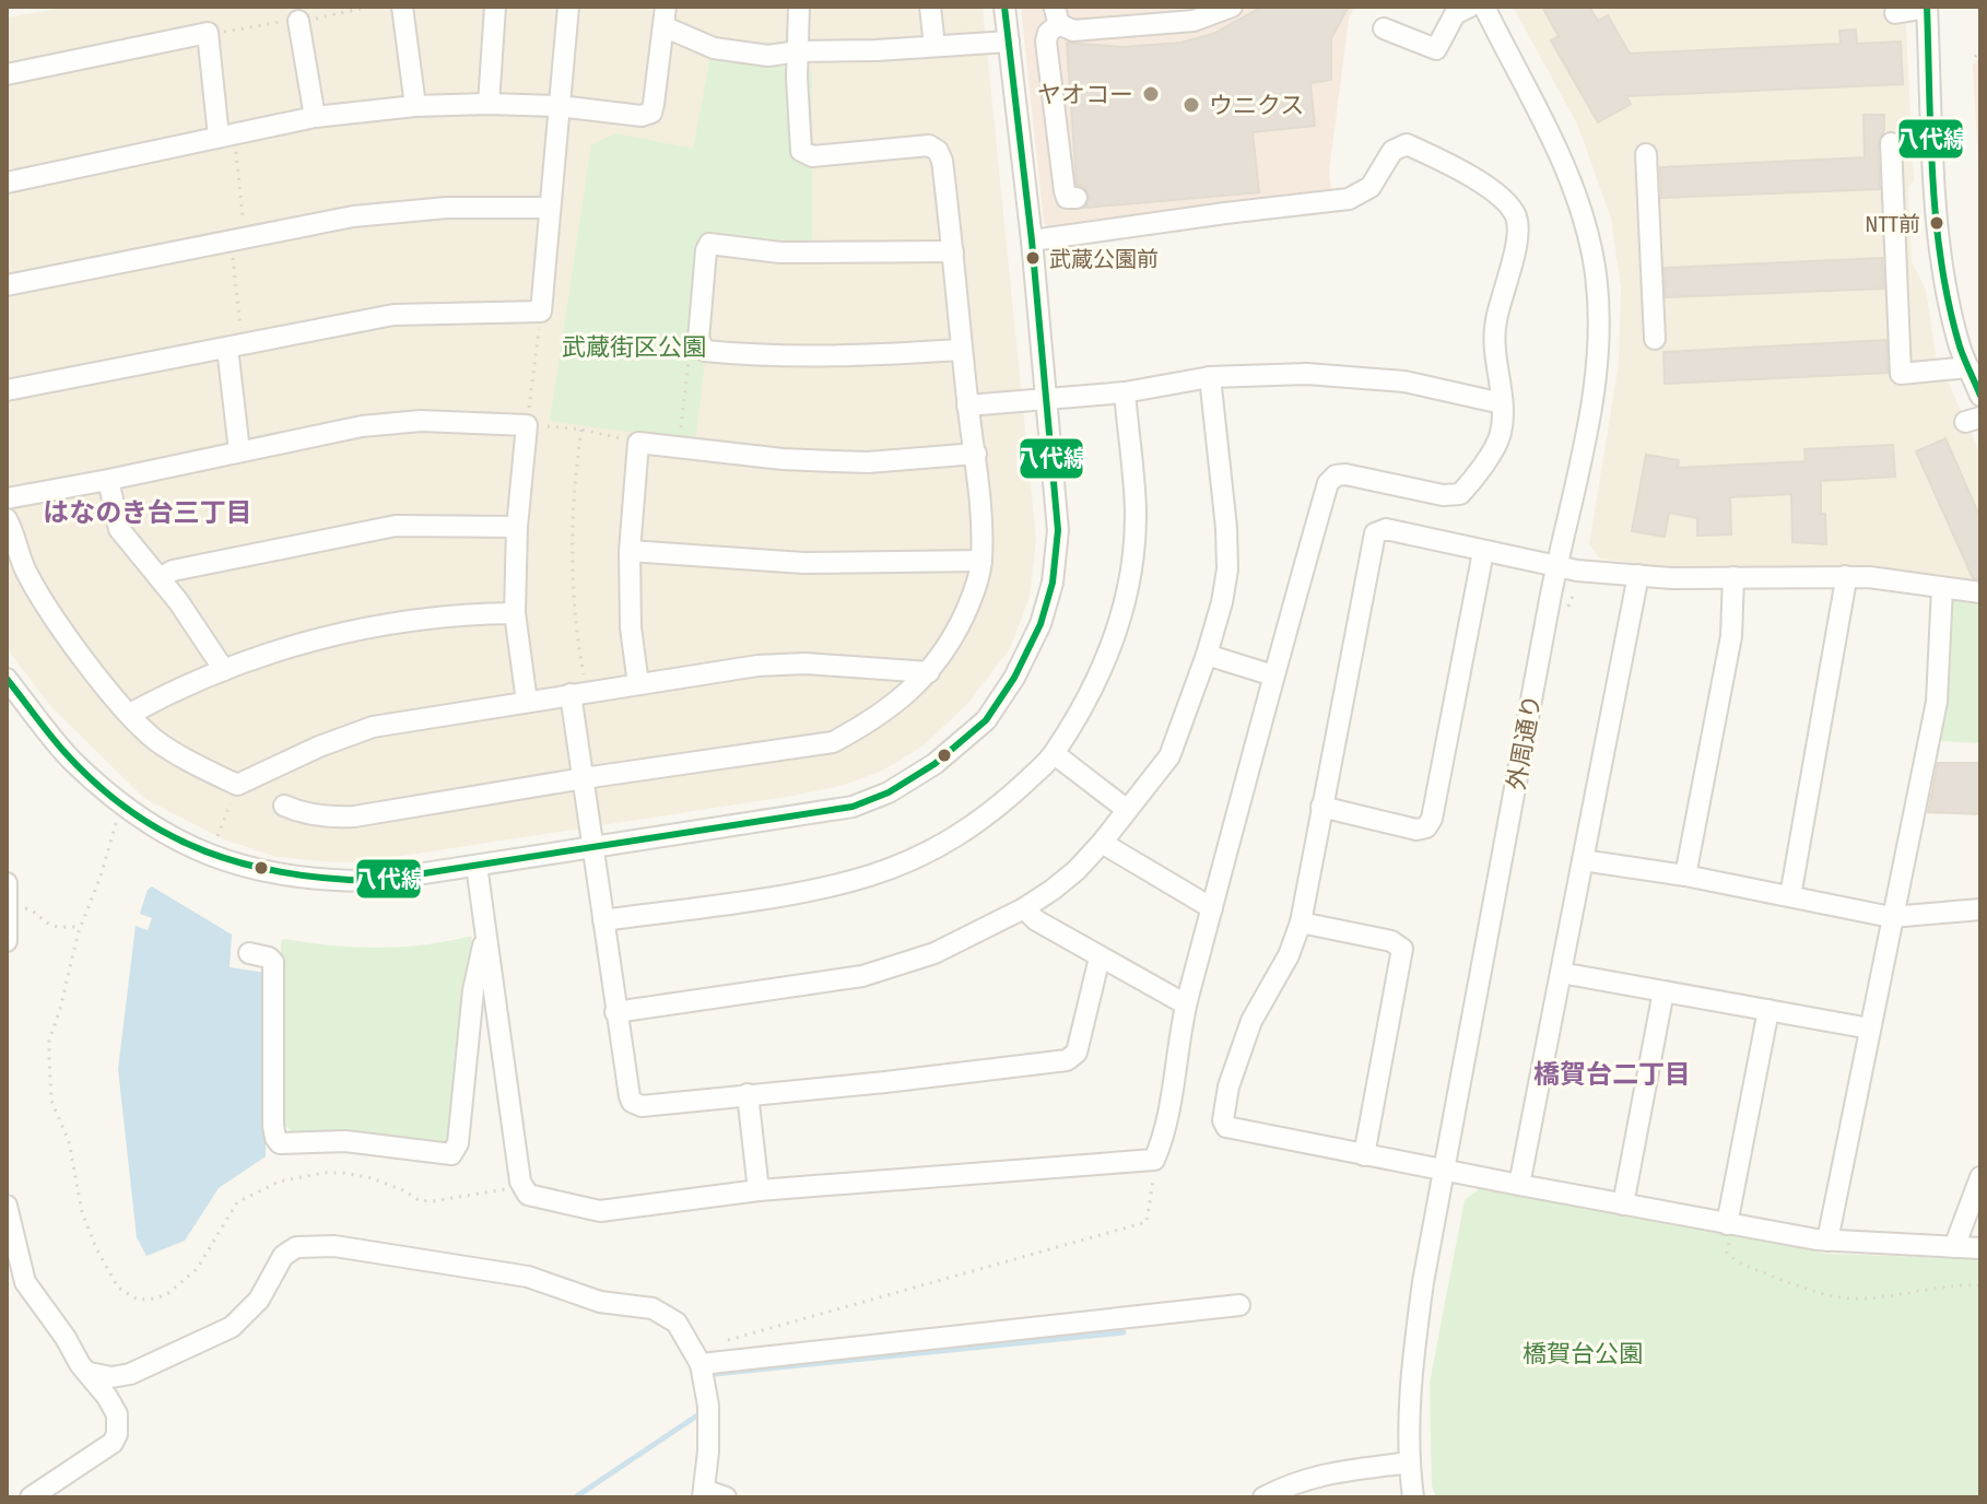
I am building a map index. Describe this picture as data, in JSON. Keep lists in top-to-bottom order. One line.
{"streets":{"street":["外周通り"]},"districts":["はなのき台三丁目","橋賀台二丁目"],"parks":["武蔵街区公園","橋賀台公園"],"places":["ヤオコー","ウニクス","NTT前","武蔵公園前"],"lines":["transit line 八代線"]}
